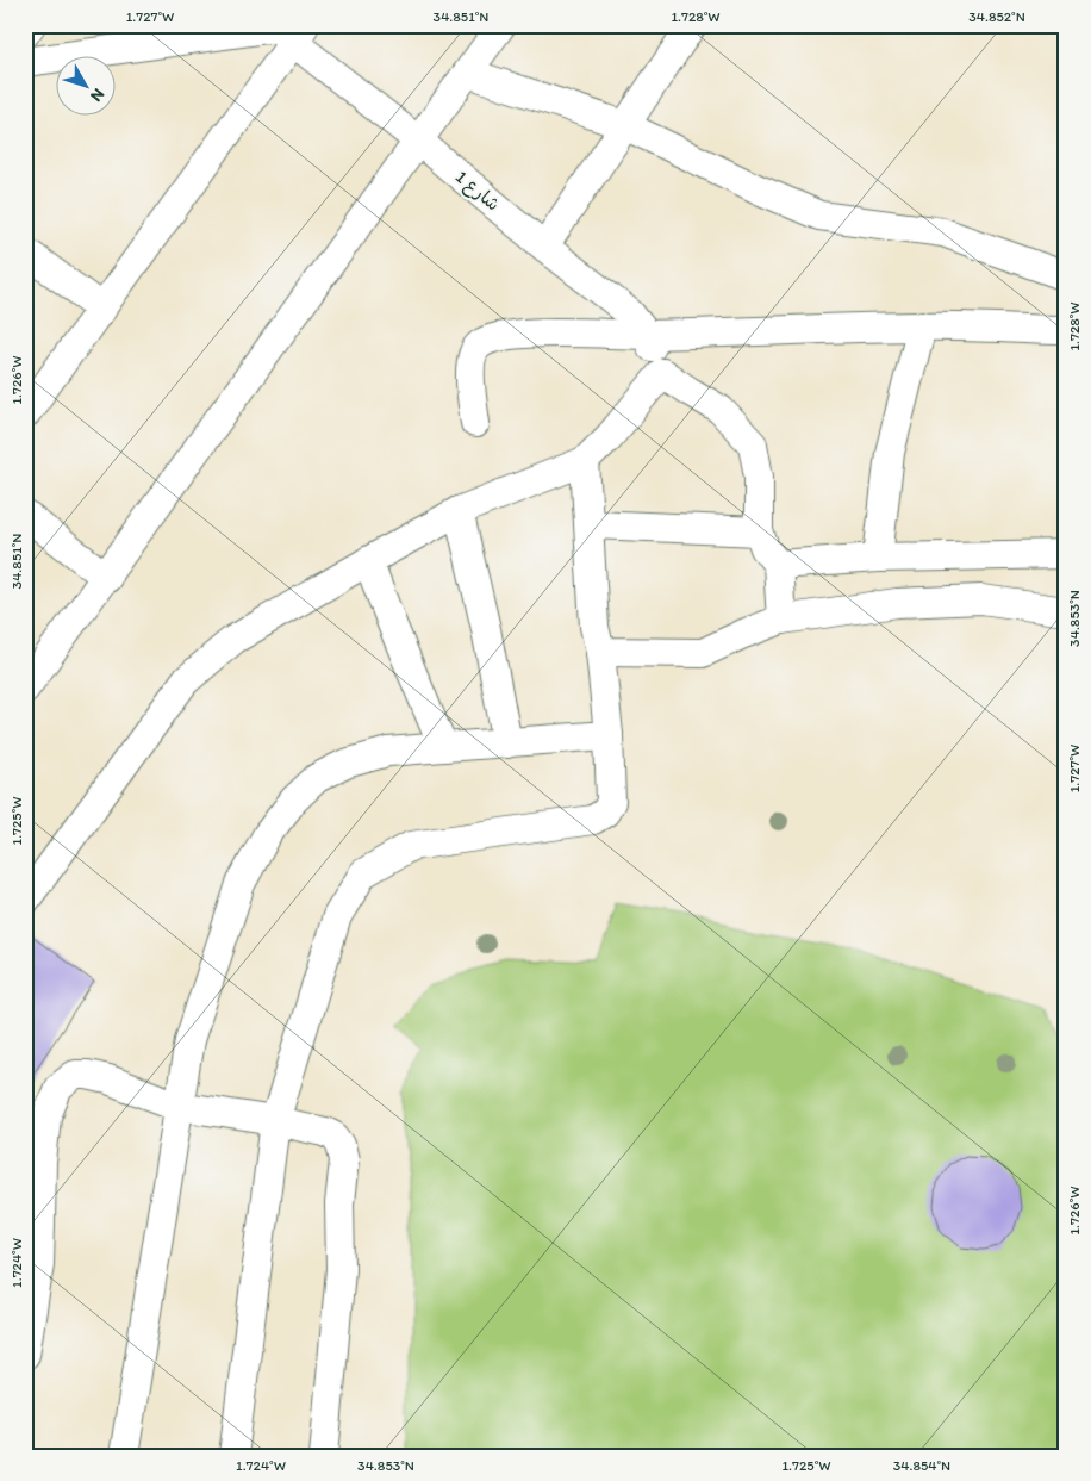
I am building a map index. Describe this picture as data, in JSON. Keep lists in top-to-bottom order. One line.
{"streets":{"street":["شارع 1"]},"north":"bottom right","coordinates":["1.727°W","34.851°N","1.728°W","34.852°N","1.726°W","34.853°N","1.725°W","1.724°W","34.854°N"]}
